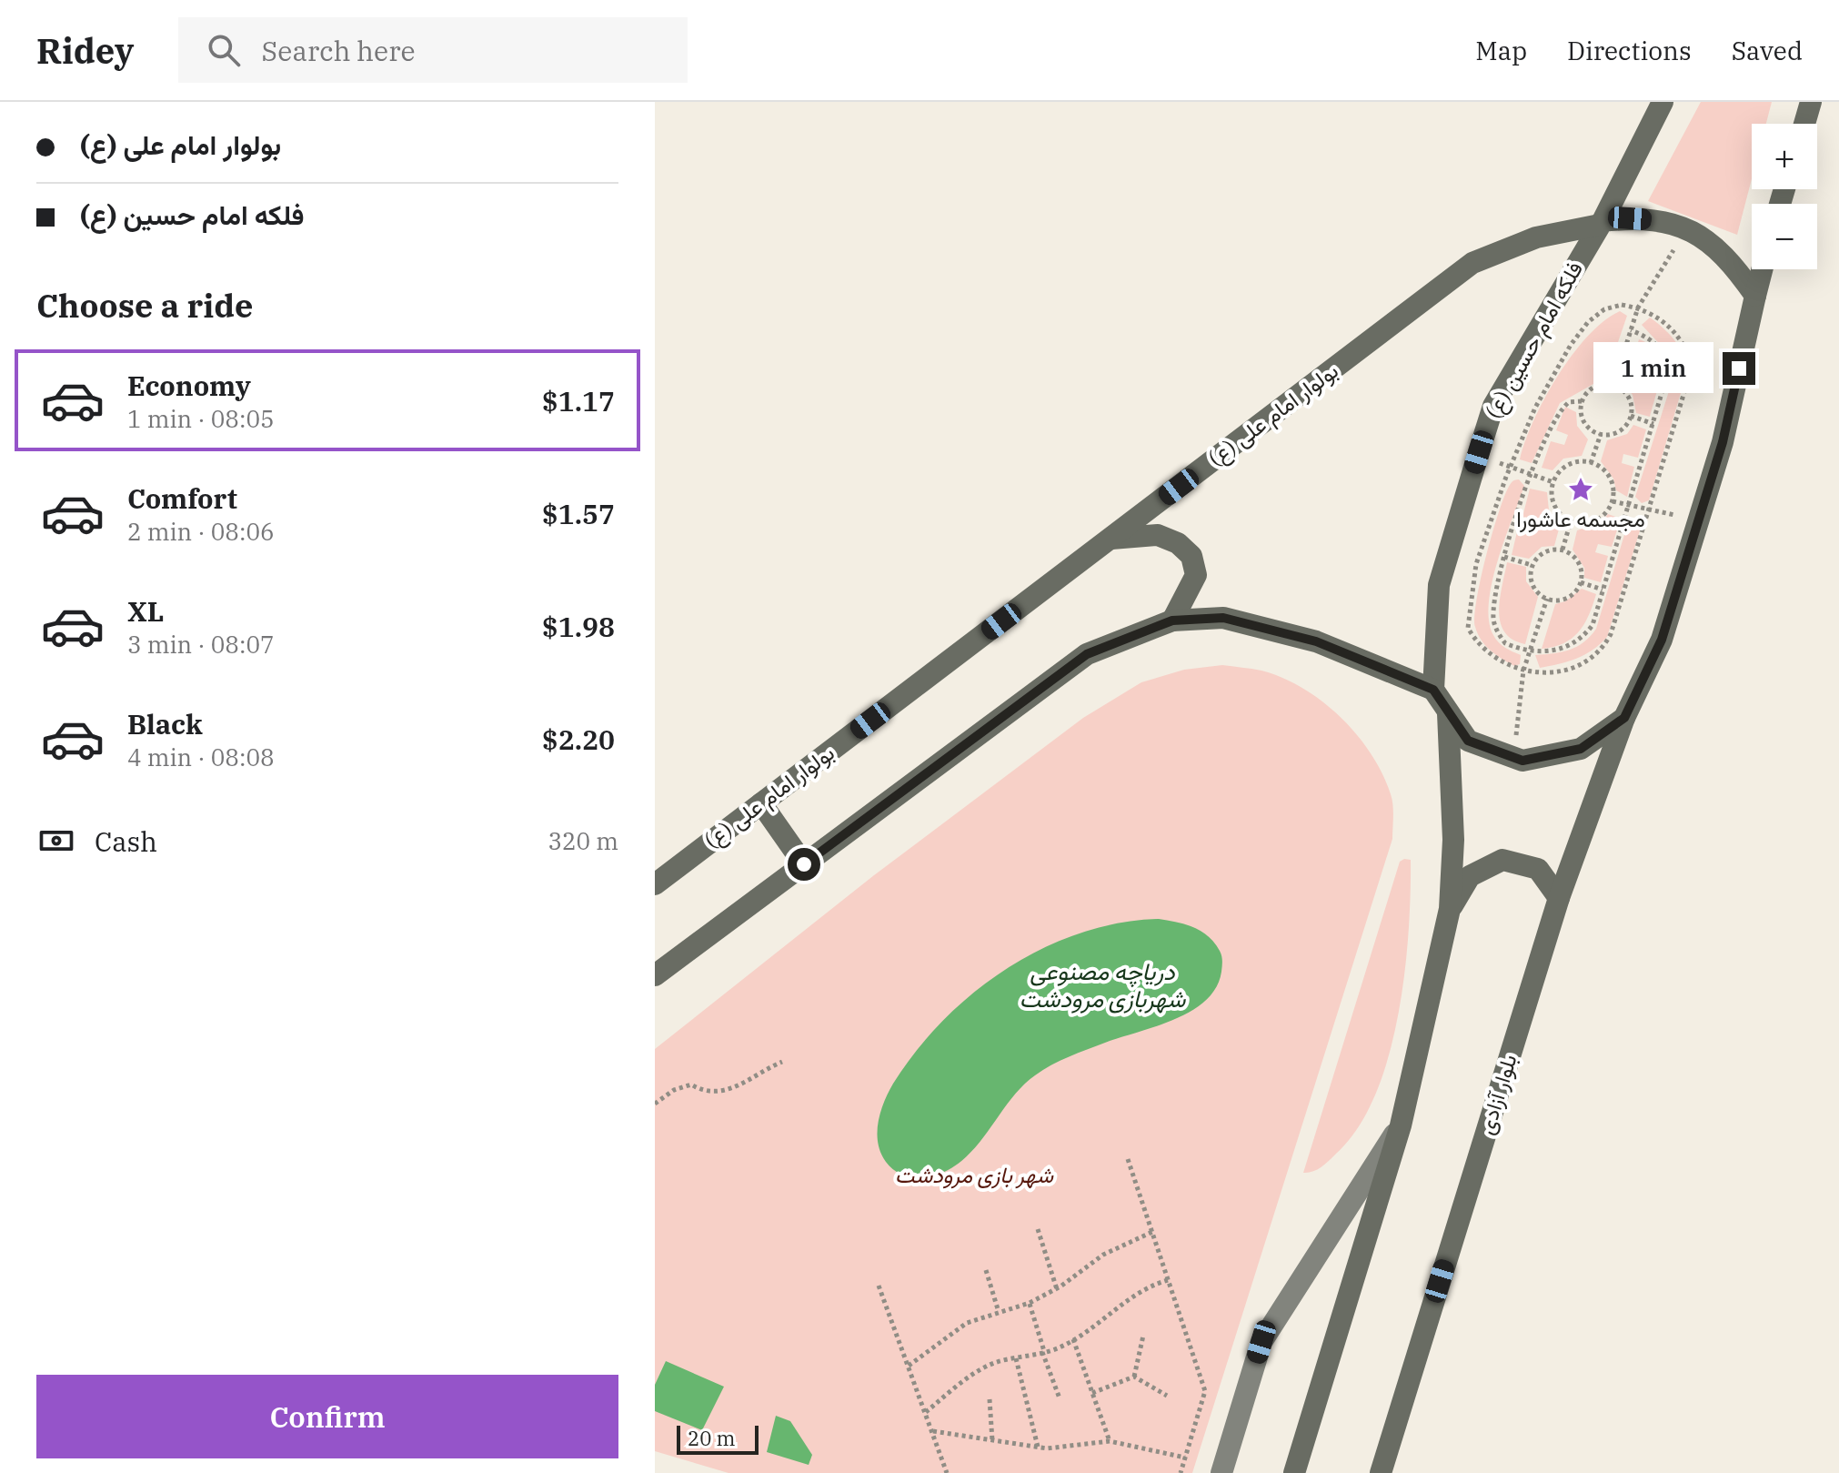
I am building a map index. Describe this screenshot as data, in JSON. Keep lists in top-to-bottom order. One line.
{"streets":{"main road":["فلکه امام حسین (ع)","بولوار امام علی (ع)","بلوار آزادی"]},"crossings":[["فلکه امام حسین (ع)","بولوار امام علی (ع)"]],"water":["دریاچه مصنوعی شهربازی مرودشت"],"parks":["شهر بازی مرودشت"],"places":{"place":["مجسمه عاشورا"]},"scale_bar":"20 m","page":{"header":"Ridey","search":"Search here","nav":["Map","Directions","Saved"],"banner":["بولوار امام علی (ع)","فلکه امام حسین (ع)"],"map_buttons":["+","−"],"heading":"Choose a ride","bubble":"1 min","list":[{"name":"Economy","note":"1 min · 08:05","value":"$1.17"},{"name":"Comfort","note":"2 min · 08:06","value":"$1.57"},{"name":"XL","note":"3 min · 08:07","value":"$1.98"},{"name":"Black","note":"4 min · 08:08","value":"$2.20"}],"pay":["Cash","320 m"],"buttons":"Confirm","scale":"20 m"}}
